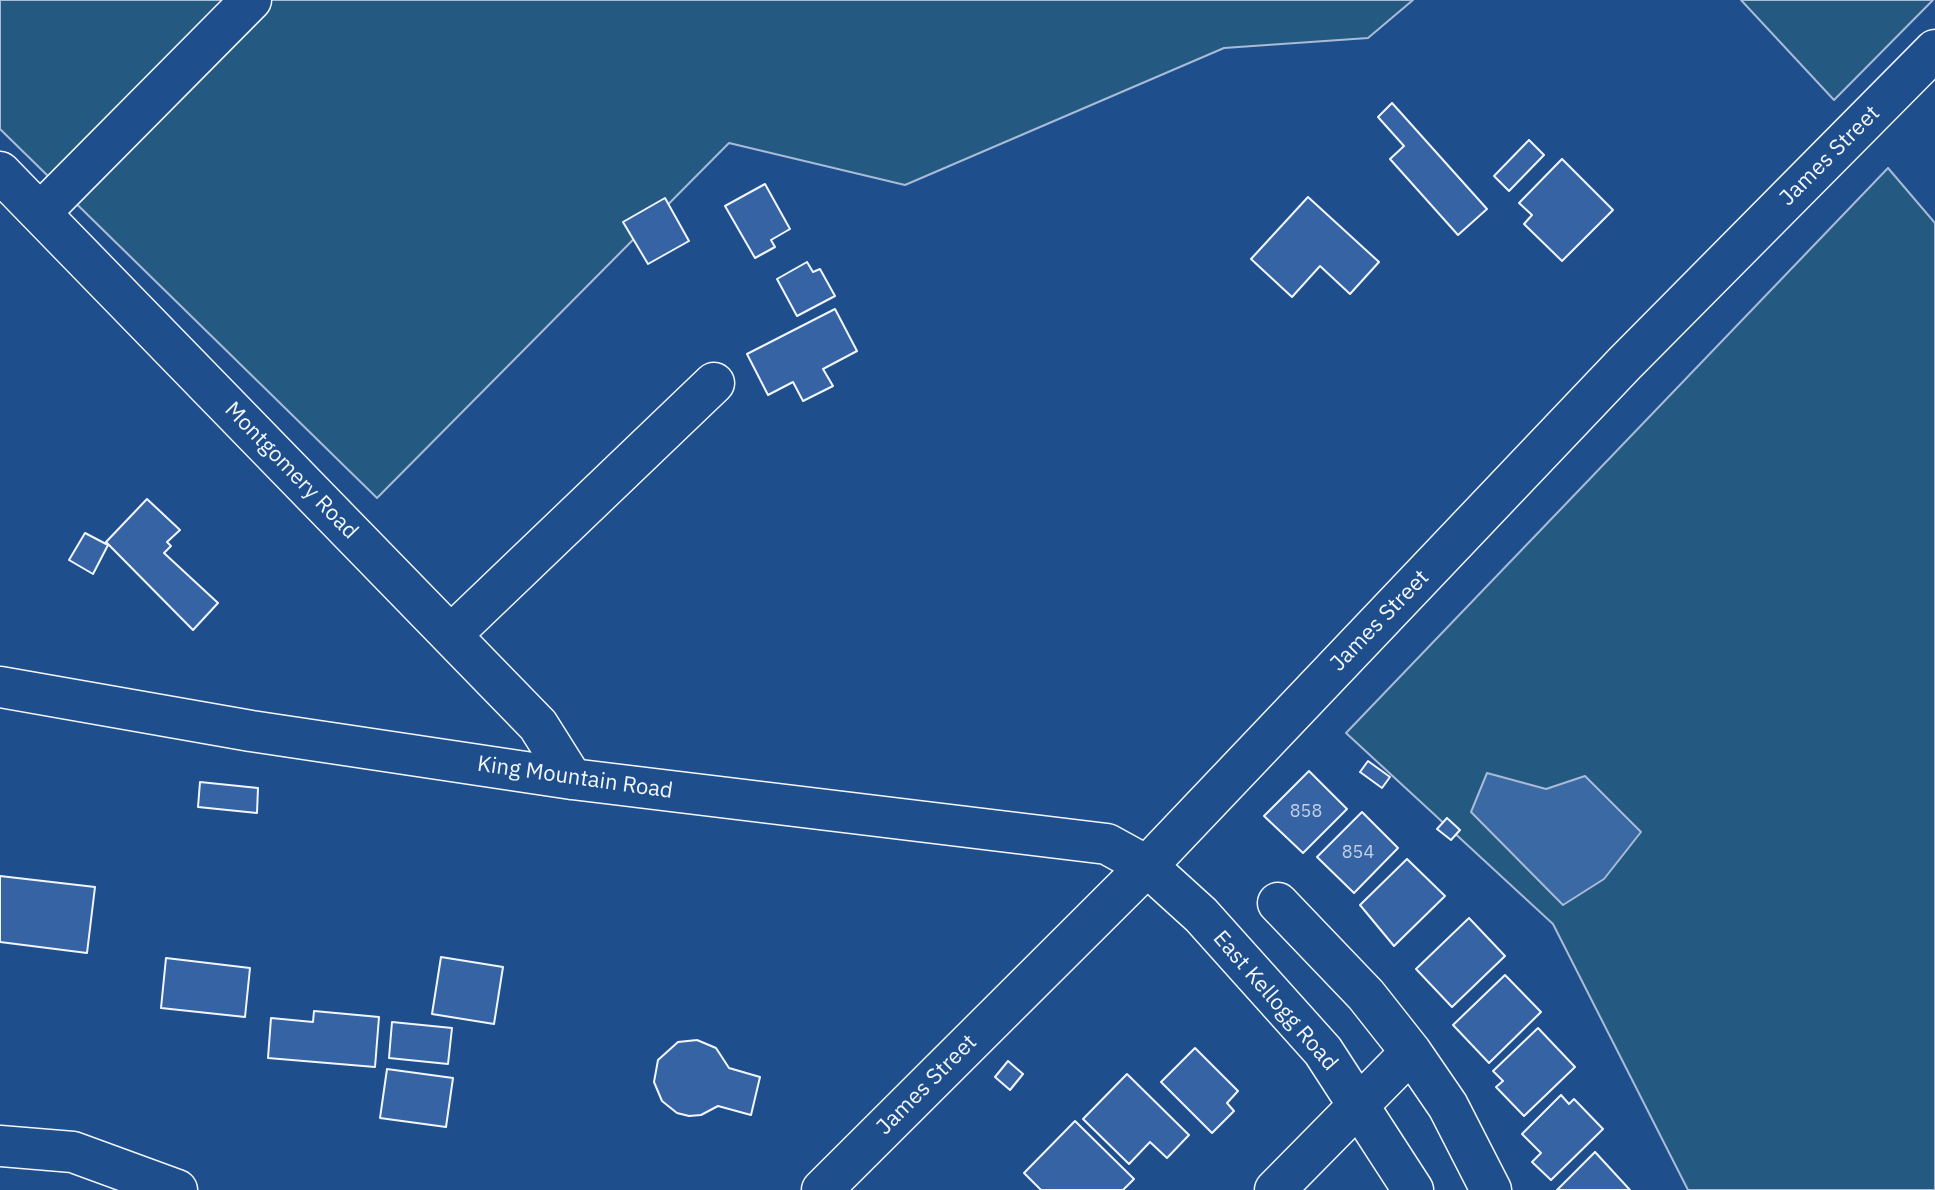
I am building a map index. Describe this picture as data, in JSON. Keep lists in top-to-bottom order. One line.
{"streets":{"street":["James Street","Montgomery Road","King Mountain Road","East Kellogg Road"]},"crossings":[["James Street","King Mountain Road"],["James Street","East Kellogg Road"],["Montgomery Road","King Mountain Road"],["King Mountain Road","East Kellogg Road"]],"house_numbers":["858","854"]}
